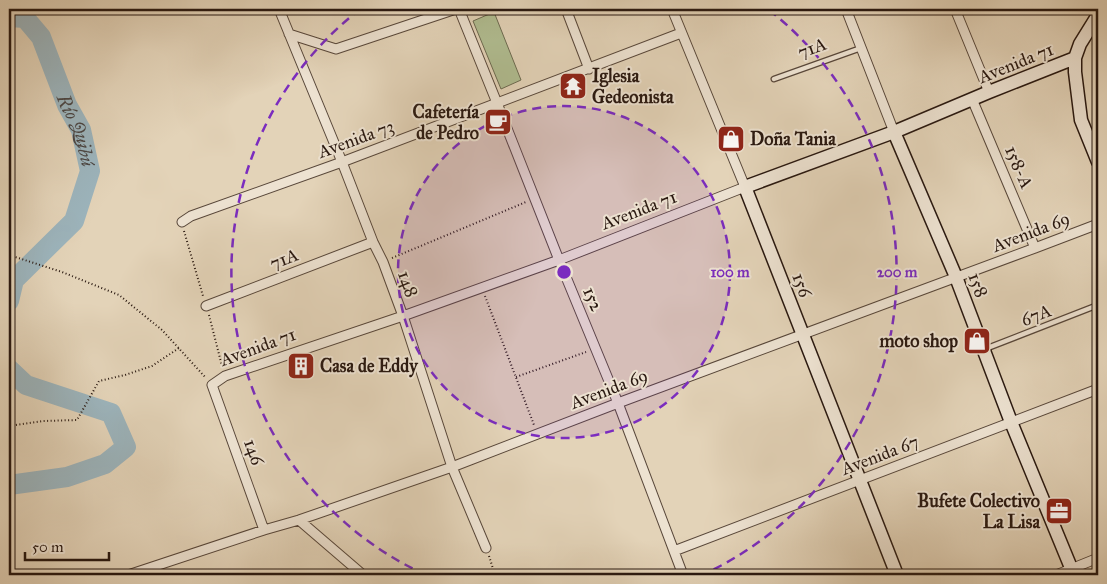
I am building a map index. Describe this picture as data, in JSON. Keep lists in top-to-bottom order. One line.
{"streets":{"main road":["Avenida 71","156","158"],"street":["71A","Avenida 73","158-A","Avenida 69","148","152","146","Avenida 67"],"lane":["67A"]},"crossings":[["71A","148"],["71A","158"],["Avenida 71","158-A"],["Avenida 71","148"],["Avenida 71","156"],["Avenida 71","158"],["Avenida 71","152"],["Avenida 71","146"],["Avenida 73","148"],["Avenida 73","156"],["Avenida 73","152"],["158-A","Avenida 69"],["Avenida 69","148"],["Avenida 69","156"],["Avenida 69","158"],["Avenida 69","152"],["Avenida 69","146"],["156","Avenida 67"],["158","67A"],["158","Avenida 67"],["152","Avenida 67"]],"water":["Río Quibú"],"places":{"temple":["Iglesia Gedeonista"],"cafe":["Cafetería de Pedro"],"shop":["Doña Tania","moto shop"],"building":["Casa de Eddy"],"office":["Bufete Colectivo La Lisa"]},"scale_bar":"50 m","rings":["100 m","200 m"]}
